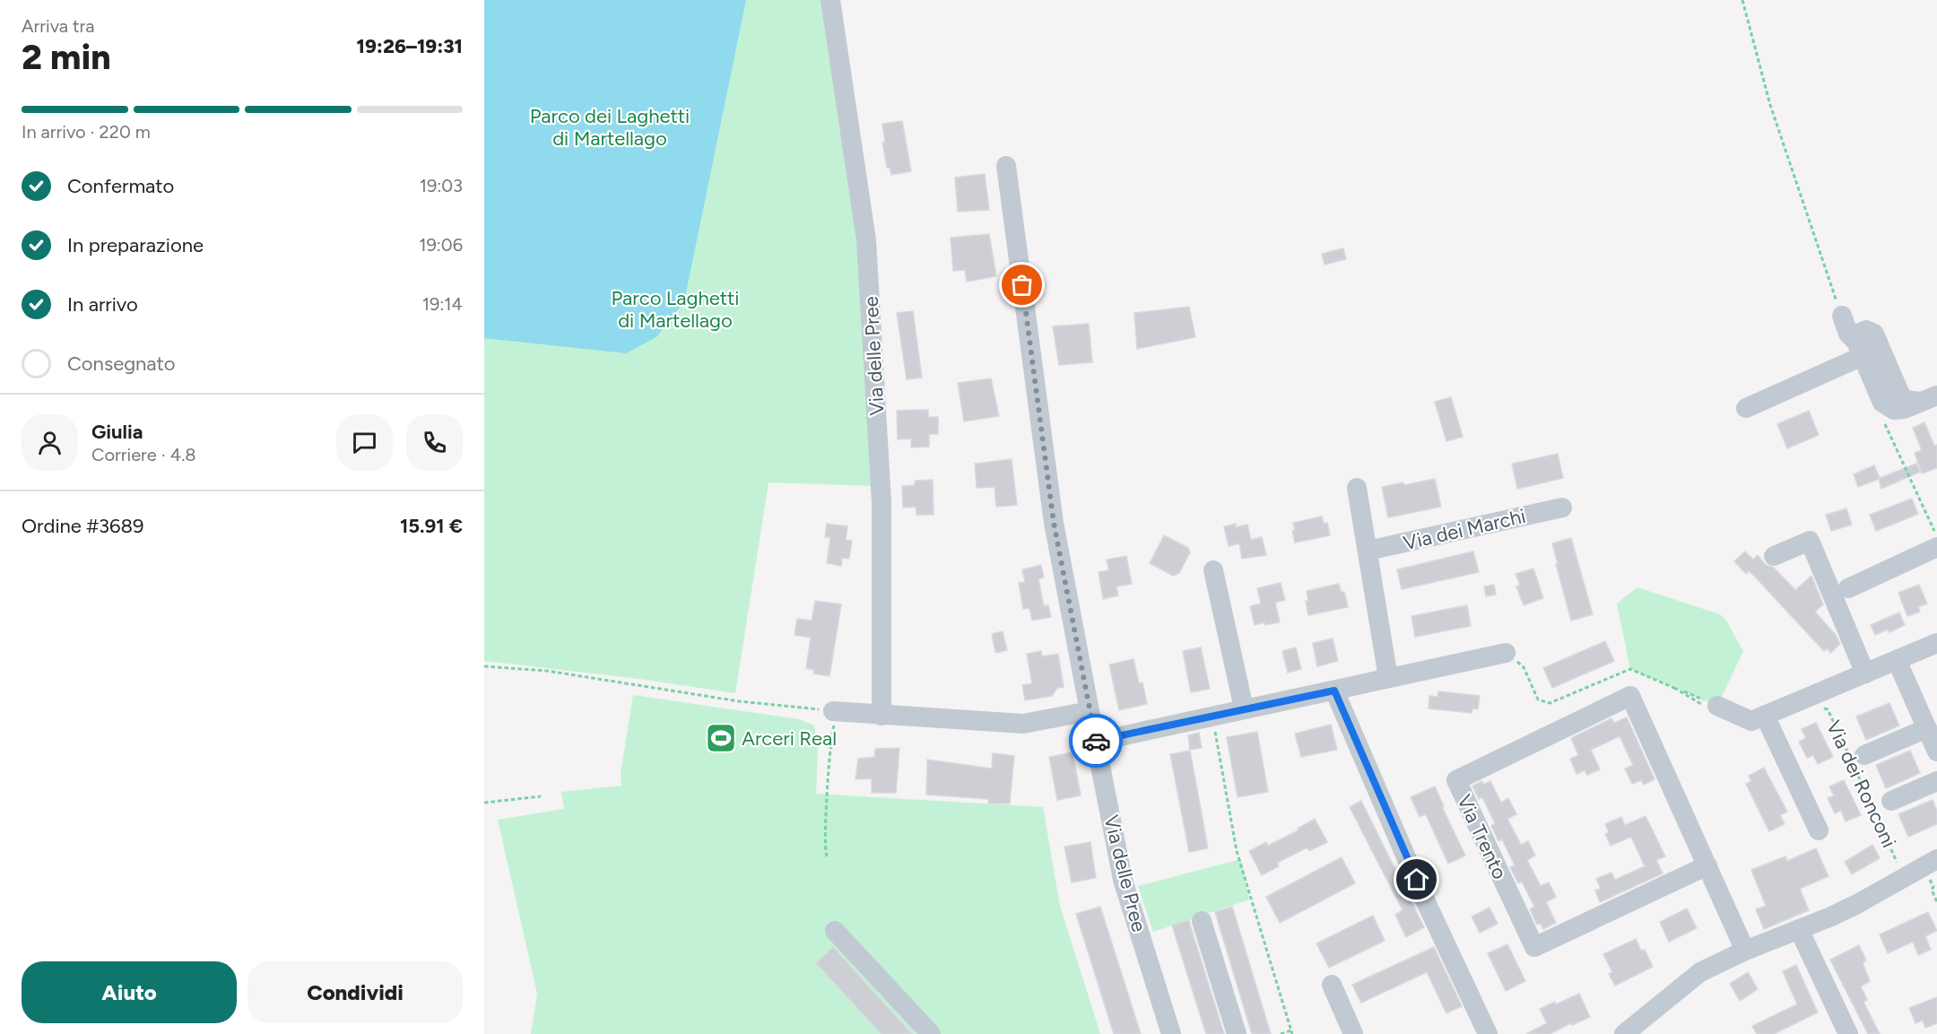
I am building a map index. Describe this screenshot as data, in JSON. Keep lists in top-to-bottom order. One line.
{"streets":{"street":["Via delle Pree","Via dei Marchi","Via Trento"],"path":["Via dei Ronconi"]},"parks":["Parco dei Laghetti di Martellago","Parco Laghetti di Martellago"],"places":{"sports":["Arceri Real"]},"page":{"heading":["2 min","Arriva tra","19:26–19:31"],"panel":["Giulia","Corriere · 4.8","Ordine #3689","15.91 €"],"bar":"In arrivo · 220 m","list":[["Confermato","19:03"],["In preparazione","19:06"],["In arrivo","19:14"],"Consegnato"],"buttons":["Aiuto","Condividi"]}}
